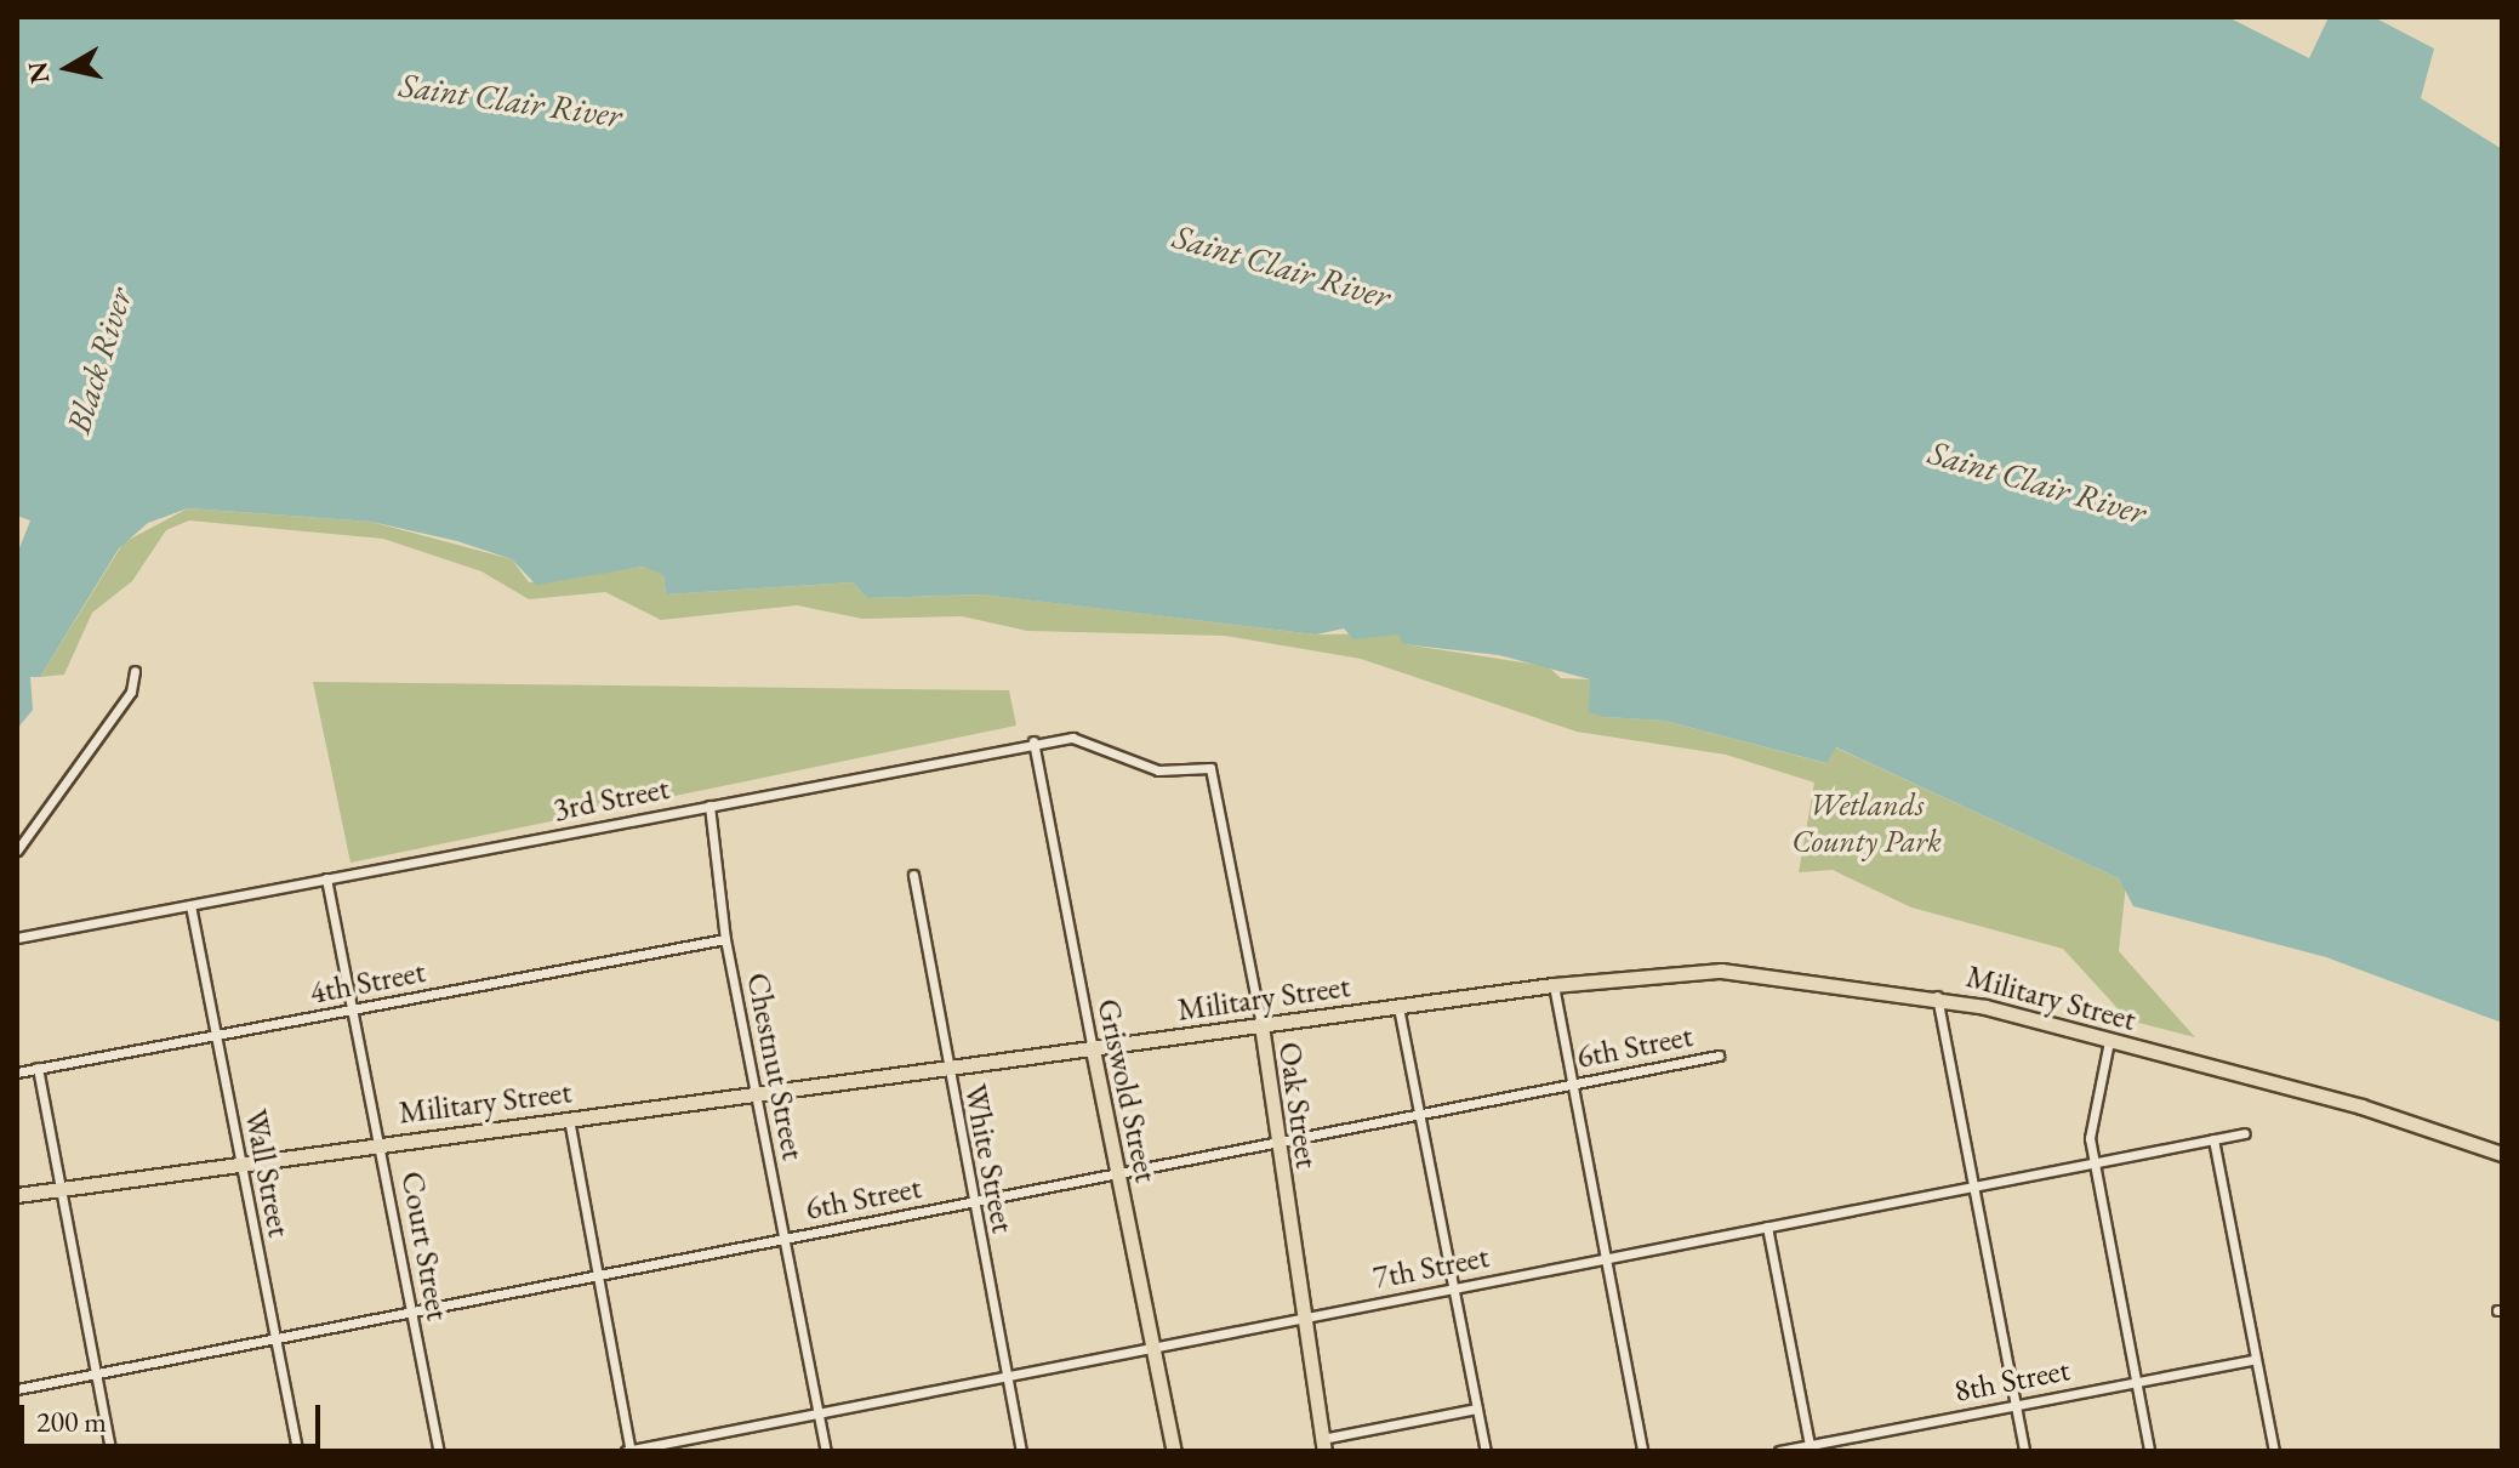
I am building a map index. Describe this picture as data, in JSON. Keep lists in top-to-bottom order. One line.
{"streets":{"main road":["Military Street","Griswold Street","Oak Street"],"street":["3rd Street","4th Street","6th Street","Chestnut Street","White Street","Wall Street","Court Street","7th Street","8th Street"]},"crossings":[["3rd Street","Chestnut Street"],["3rd Street","Griswold Street"],["3rd Street","Oak Street"],["3rd Street","Wall Street"],["3rd Street","Court Street"],["4th Street","Chestnut Street"],["4th Street","Wall Street"],["4th Street","Court Street"],["Military Street","Chestnut Street"],["Military Street","Griswold Street"],["Military Street","Oak Street"],["Military Street","White Street"],["Military Street","Wall Street"],["Military Street","Court Street"],["6th Street","Chestnut Street"],["6th Street","Griswold Street"],["6th Street","Oak Street"],["6th Street","White Street"],["6th Street","Wall Street"],["6th Street","Court Street"],["Chestnut Street","7th Street"],["Griswold Street","7th Street"],["Oak Street","7th Street"],["White Street","7th Street"]],"water":["Saint Clair River","Black River"],"parks":["Wetlands County Park"],"scale_bar":"200 m","north":"left"}
